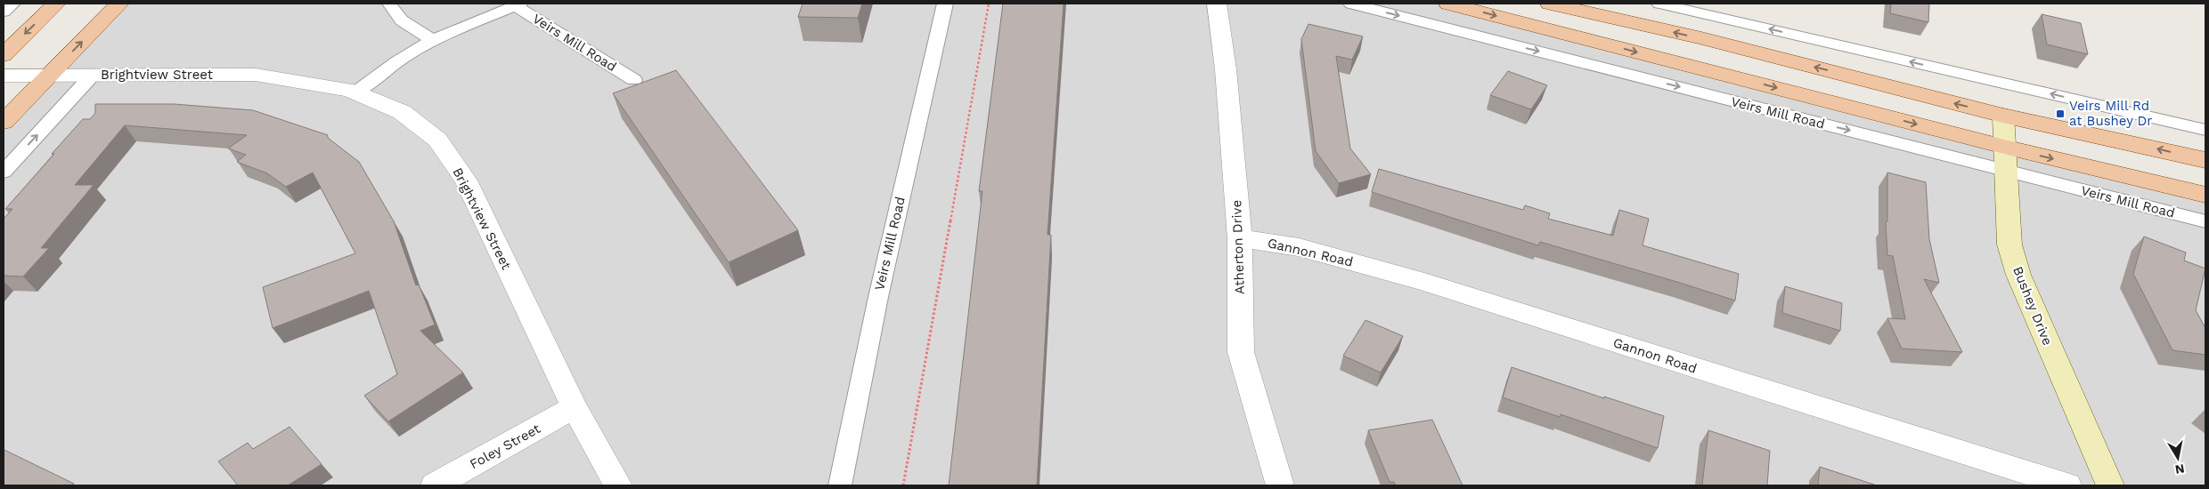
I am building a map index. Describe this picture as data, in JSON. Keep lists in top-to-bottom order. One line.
{"streets":{"main road":["Veirs Mill Road"],"street":["Brightview Street","Atherton Drive","Gannon Road","Bushey Drive","Foley Street"]},"crossings":[["Veirs Mill Road","Brightview Street"],["Veirs Mill Road","Bushey Drive"],["Brightview Street","Foley Street"],["Atherton Drive","Gannon Road"]],"places":{"transit":["Veirs Mill Rd at Bushey Dr"]},"north":"bottom"}
